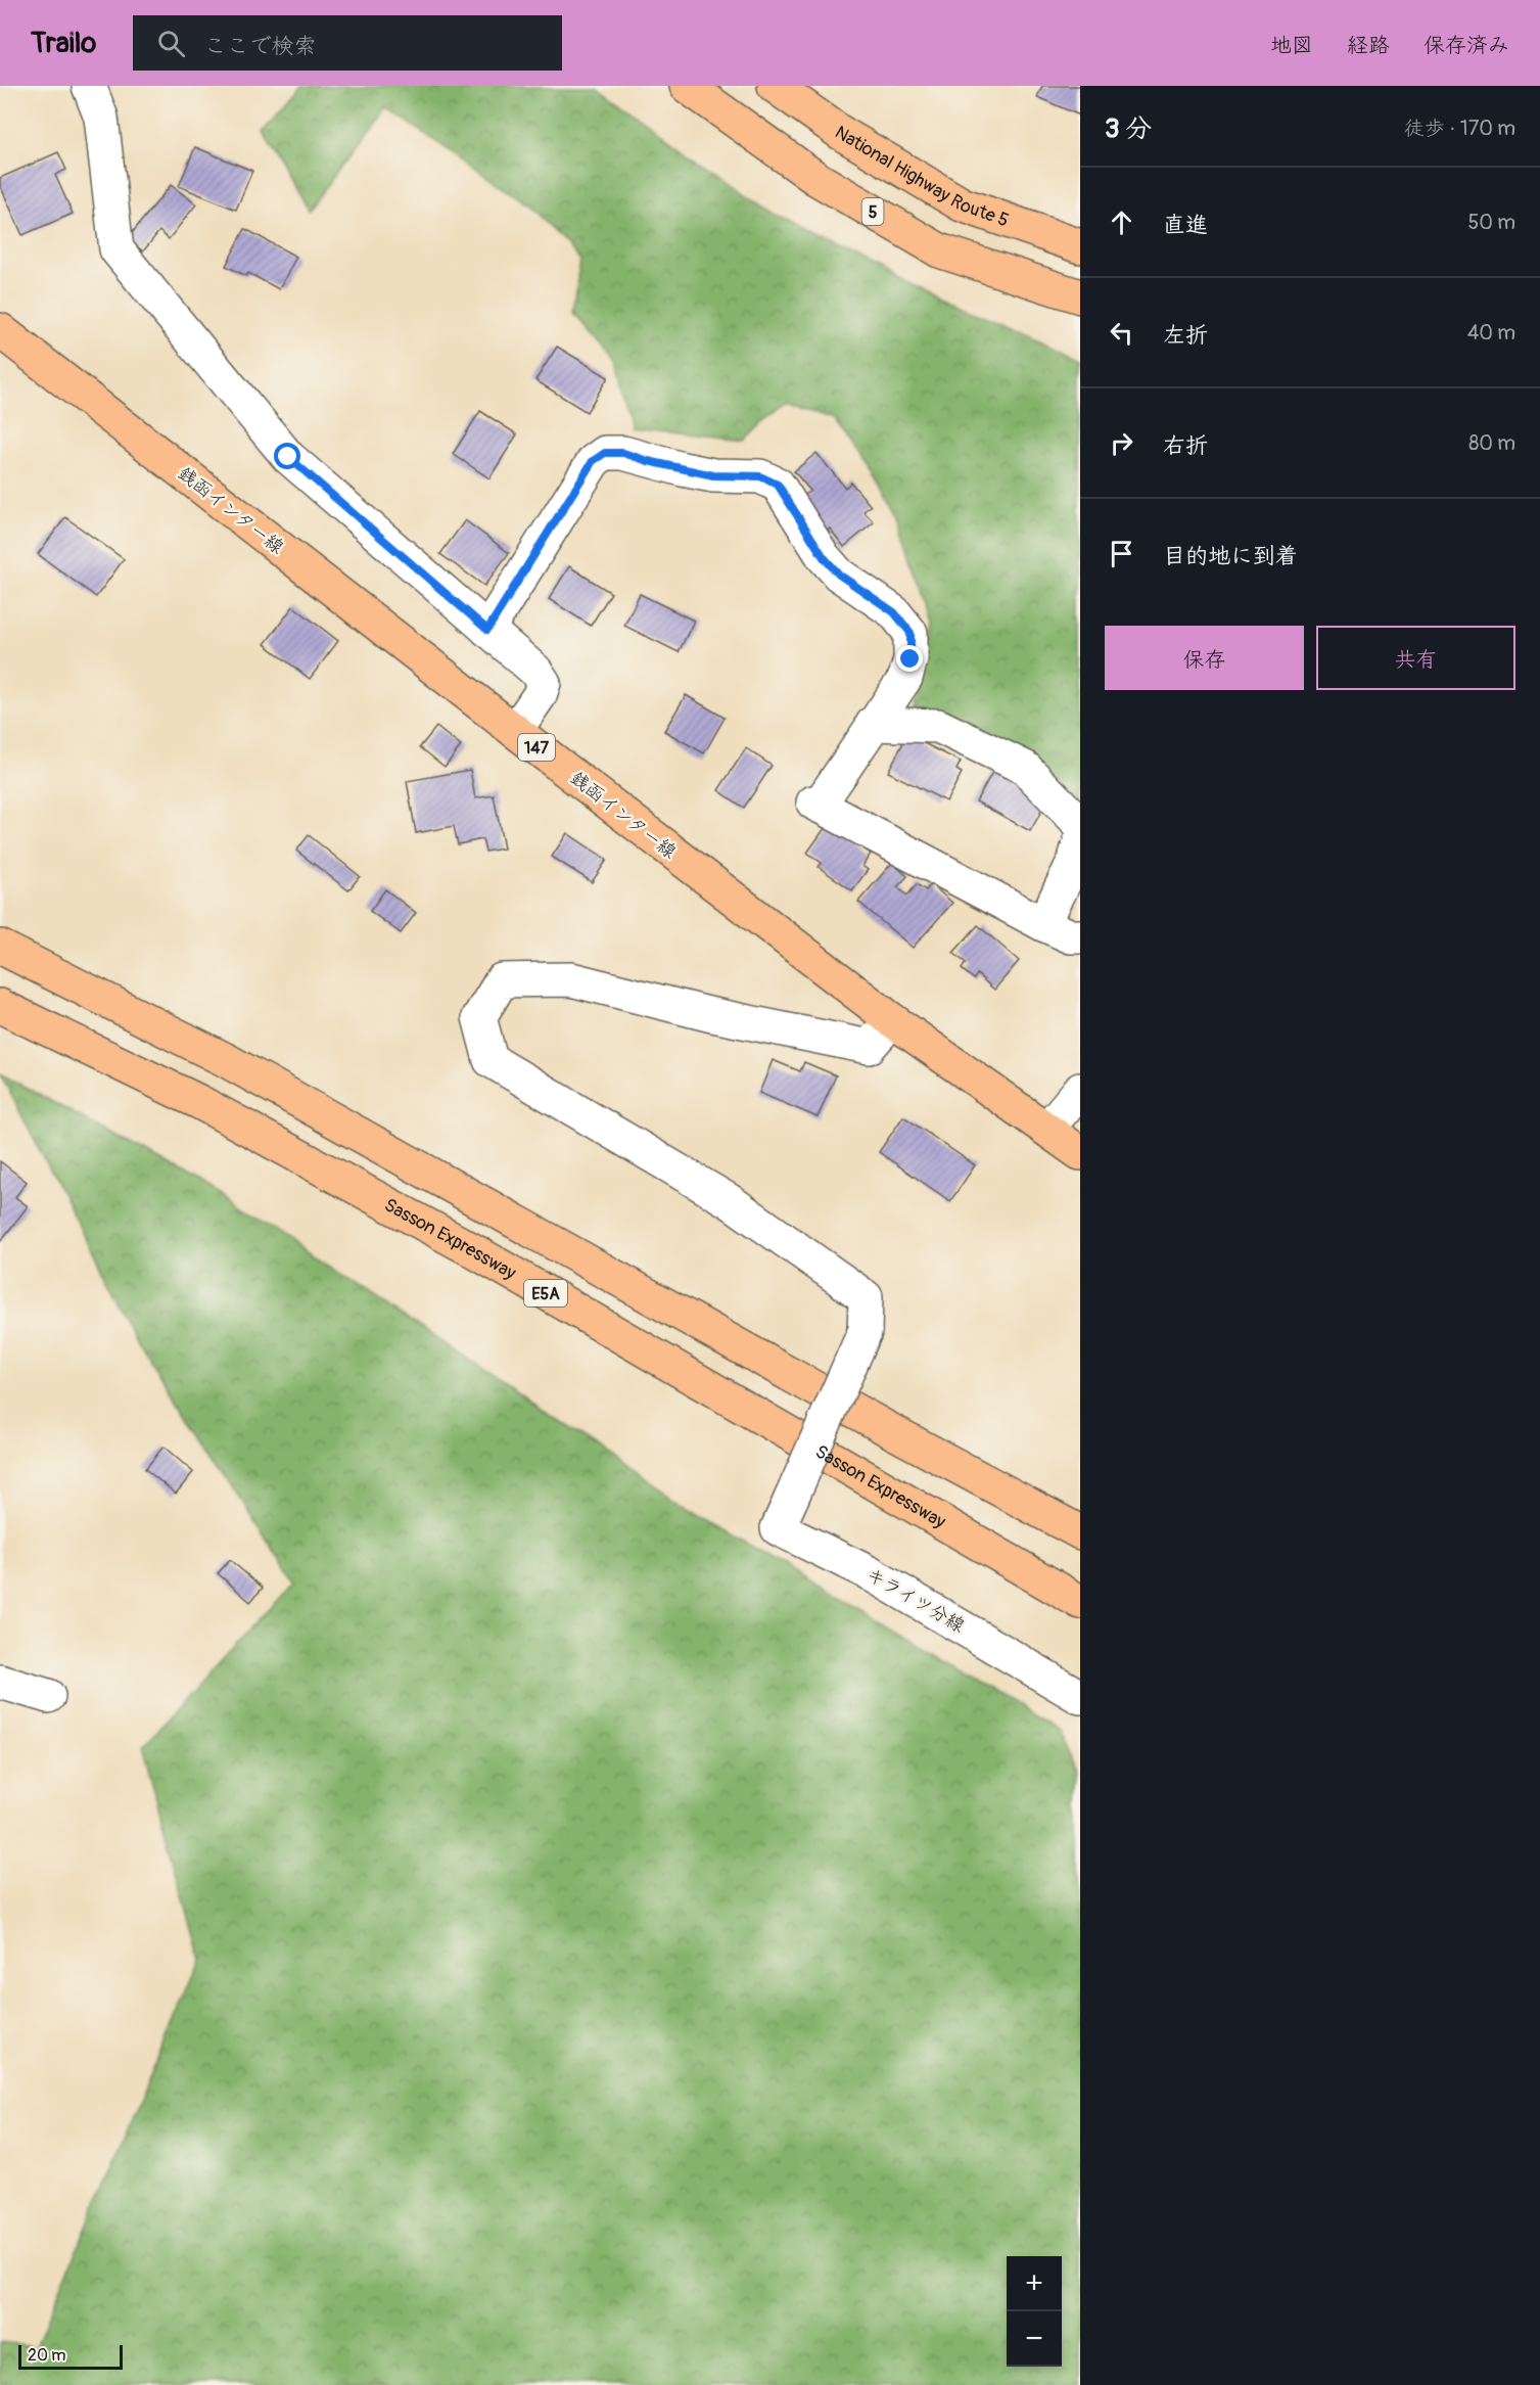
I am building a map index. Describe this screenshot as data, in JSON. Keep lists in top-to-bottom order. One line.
{"streets":{"main road":["National Highway Route 5","5","銭函インター線","147","Sasson Expressway","E5A"],"street":["キライツ分線"]},"crossings":[["銭函インター線","キライツ分線"]],"scale_bar":"20 m","page":{"header":"Trailo","search":"ここで検索","nav":["地図","経路","保存済み"],"heading":["3 分","徒歩 · 170 m"],"list":[["直進","50 m"],["左折","40 m"],["右折","80 m"],"目的地に到着"],"buttons":["保存","共有"],"map_buttons":["+","−"],"scale":"20 m"}}
